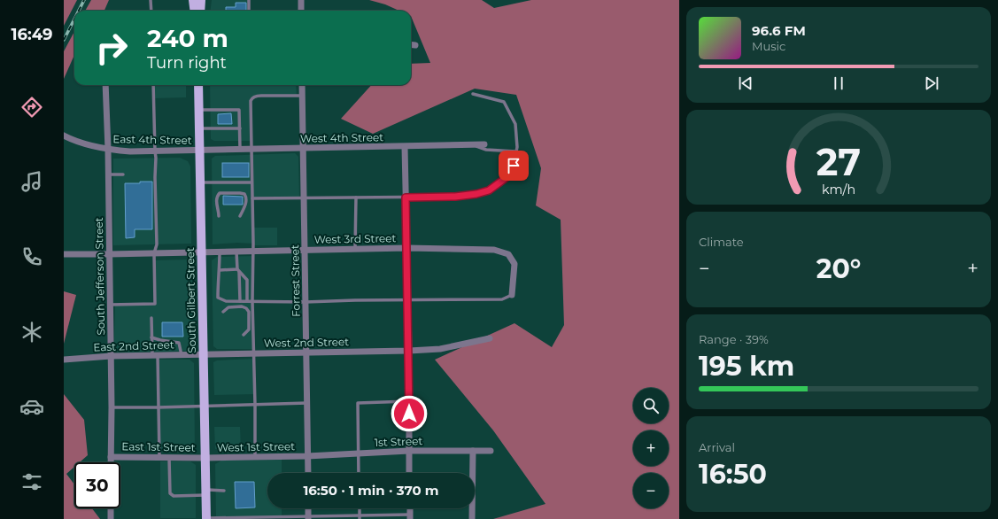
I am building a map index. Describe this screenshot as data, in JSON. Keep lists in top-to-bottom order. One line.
{"streets":{"main road":["South Gilbert Street"],"street":["West 4th Street","East 4th Street","West 3rd Street","South Jefferson Street","Forrest Street","West 2nd Street","East 2nd Street","1st Street","East 1st Street","West 1st Street"]},"crossings":[["West 4th Street","East 4th Street"],["West 4th Street","Forrest Street"],["West 4th Street","South Gilbert Street"],["East 4th Street","South Jefferson Street"],["East 4th Street","South Gilbert Street"],["West 3rd Street","South Jefferson Street"],["West 3rd Street","Forrest Street"],["West 3rd Street","South Gilbert Street"],["South Jefferson Street","East 2nd Street"],["South Jefferson Street","East 1st Street"],["Forrest Street","West 2nd Street"],["Forrest Street","1st Street"],["Forrest Street","West 1st Street"],["South Gilbert Street","West 2nd Street"],["South Gilbert Street","East 2nd Street"],["South Gilbert Street","East 1st Street"],["South Gilbert Street","West 1st Street"],["West 2nd Street","East 2nd Street"],["1st Street","West 1st Street"],["East 1st Street","West 1st Street"]],"page":{"tabs":"16:49","turn":["240 m","Turn right"],"song":["96.6 FM","Music"],"tile":["Climate",["Range · 39%","195 km"],["Arrival","16:50"]],"heat":["−","20°","+"],"map_buttons":["+","−"],"limit":"30","trip":"16:50 · 1 min · 370 m","gauge":["27","km/h"]}}
